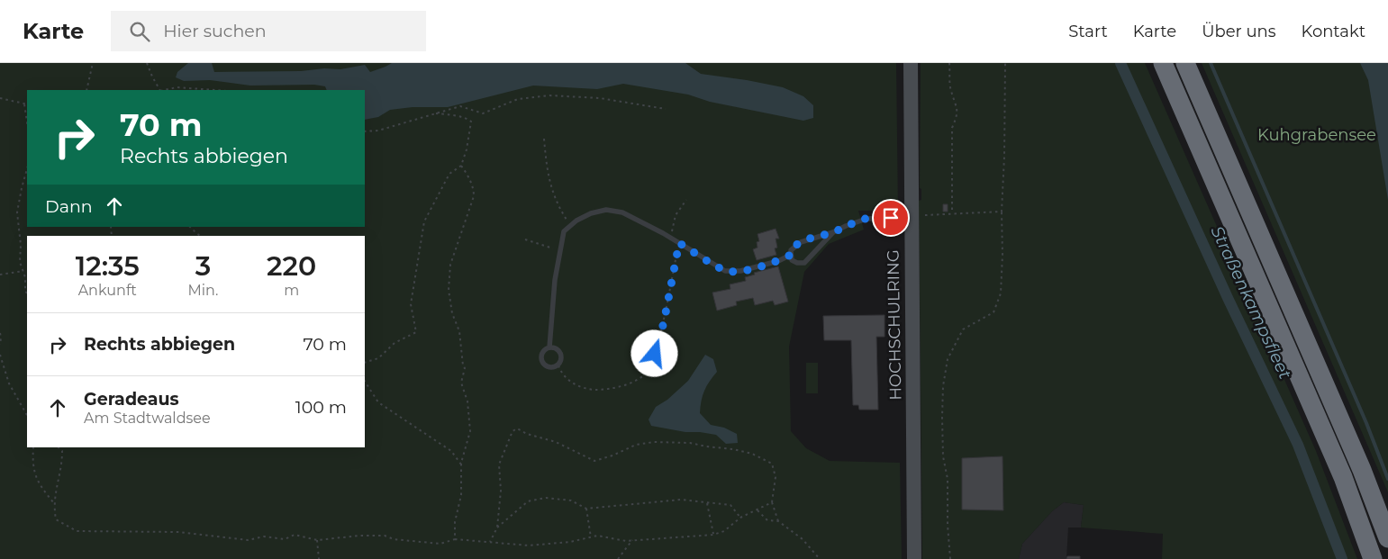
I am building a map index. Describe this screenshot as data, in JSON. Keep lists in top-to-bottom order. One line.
{"streets":{"street":["HOCHSCHULRING"]},"water":["Straßenkampsfleet"],"parks":["Kuhgrabensee"],"page":{"header":"Karte","search":"Hier suchen","nav":["Start","Karte","Über uns","Kontakt"],"turn":["70 m","Rechts abbiegen"],"then":"Dann","eta":["12:35","Ankunft","3","Min.","220","m"],"list":[{"name":"Rechts abbiegen","value":"70 m"},{"name":"Geradeaus","note":"Am Stadtwaldsee","value":"100 m"}]}}
